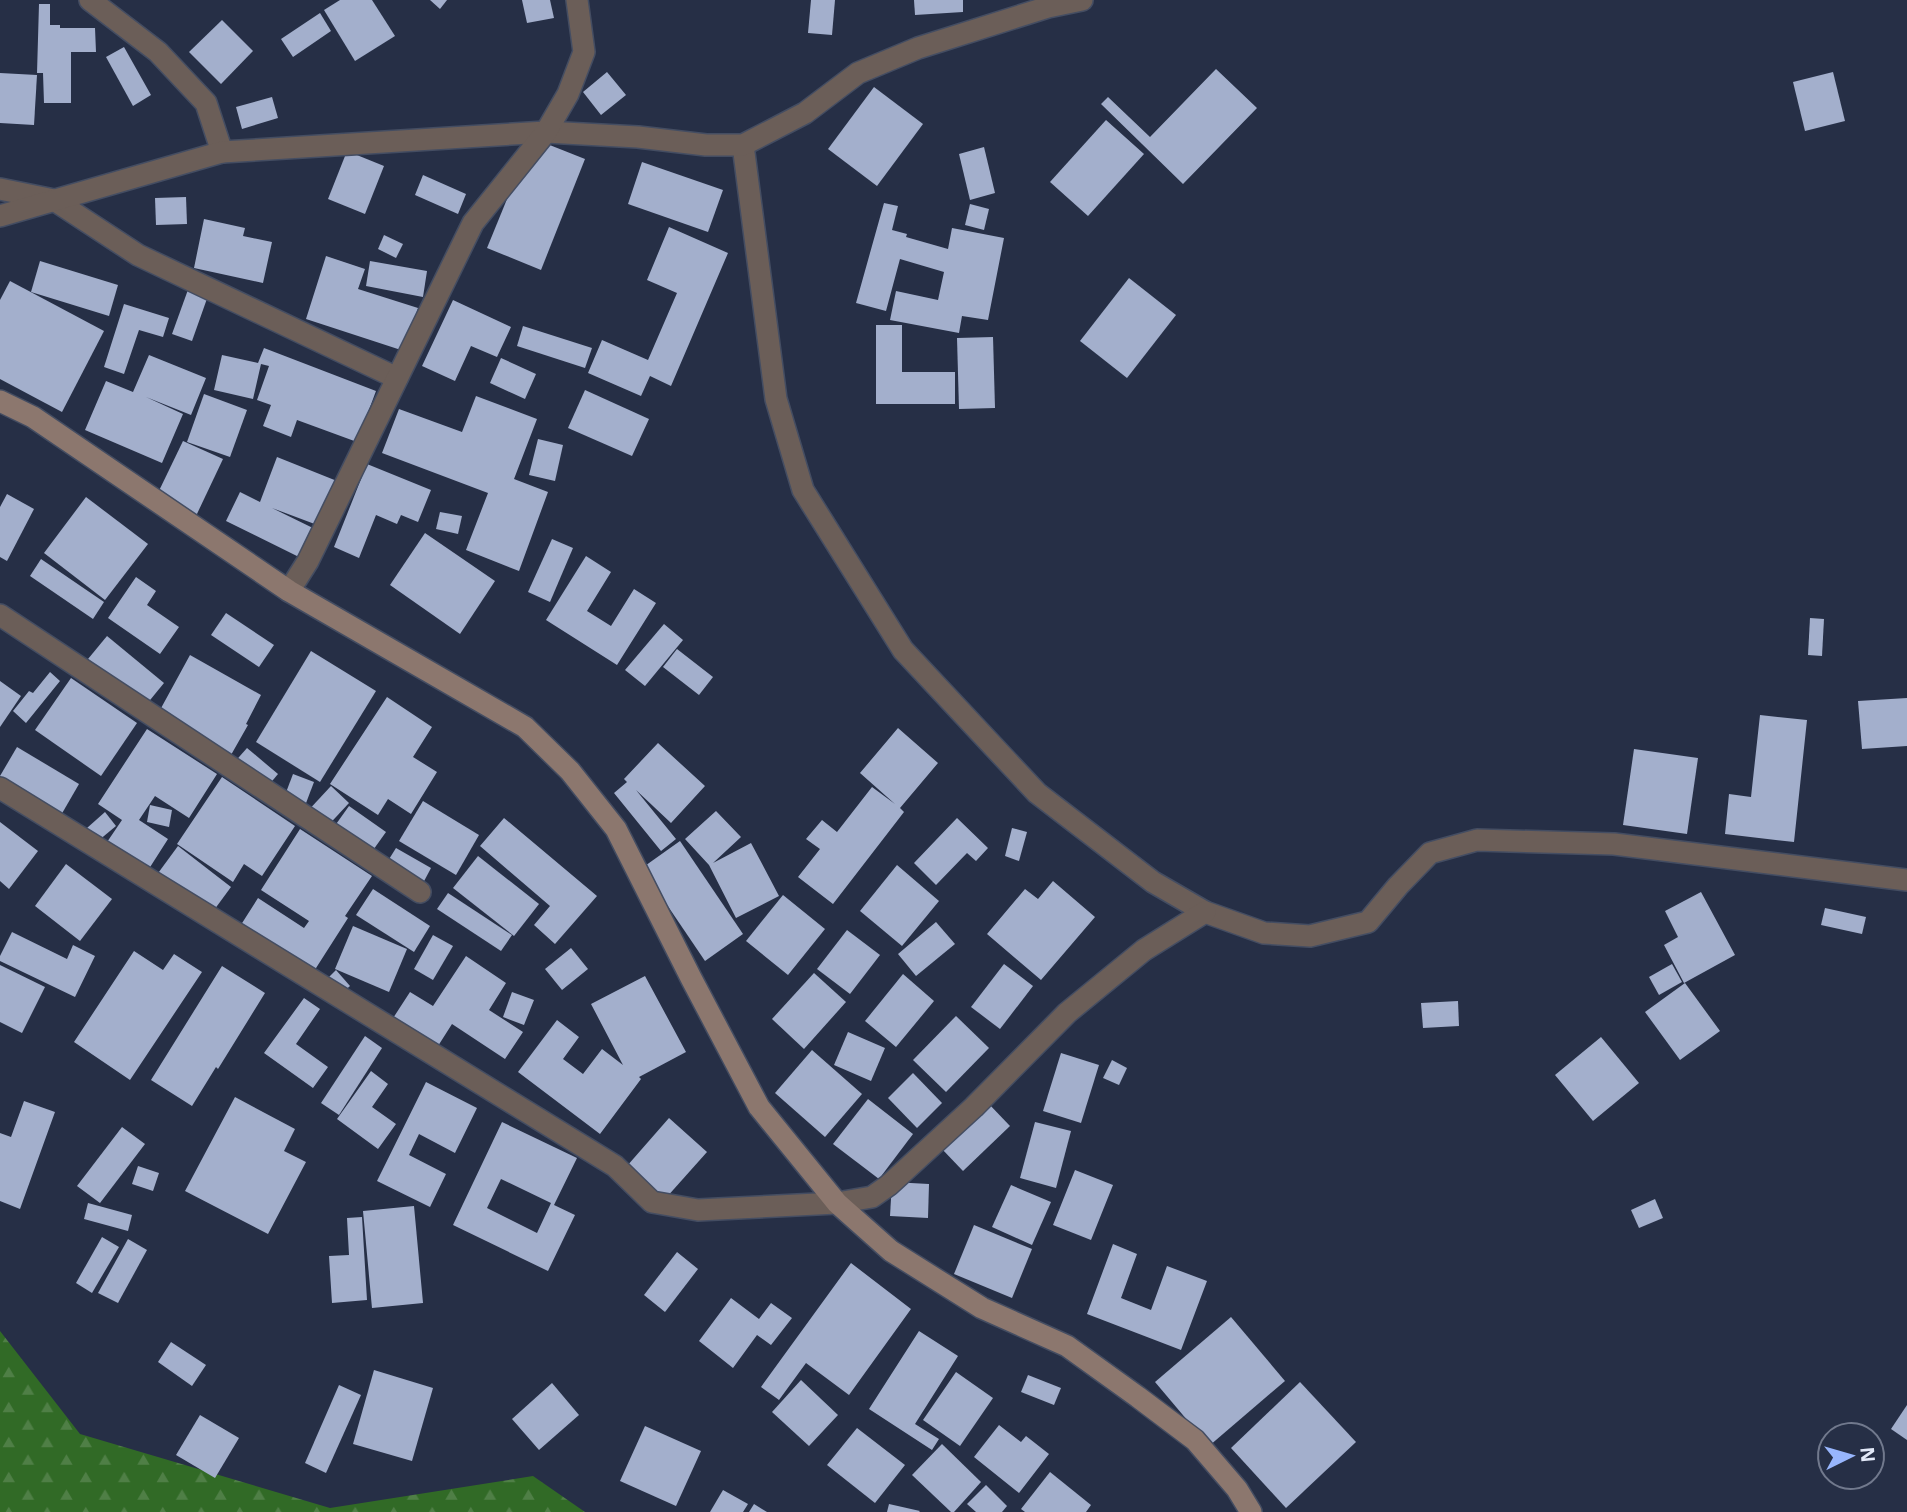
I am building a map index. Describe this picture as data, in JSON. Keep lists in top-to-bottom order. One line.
{"north":"right"}
